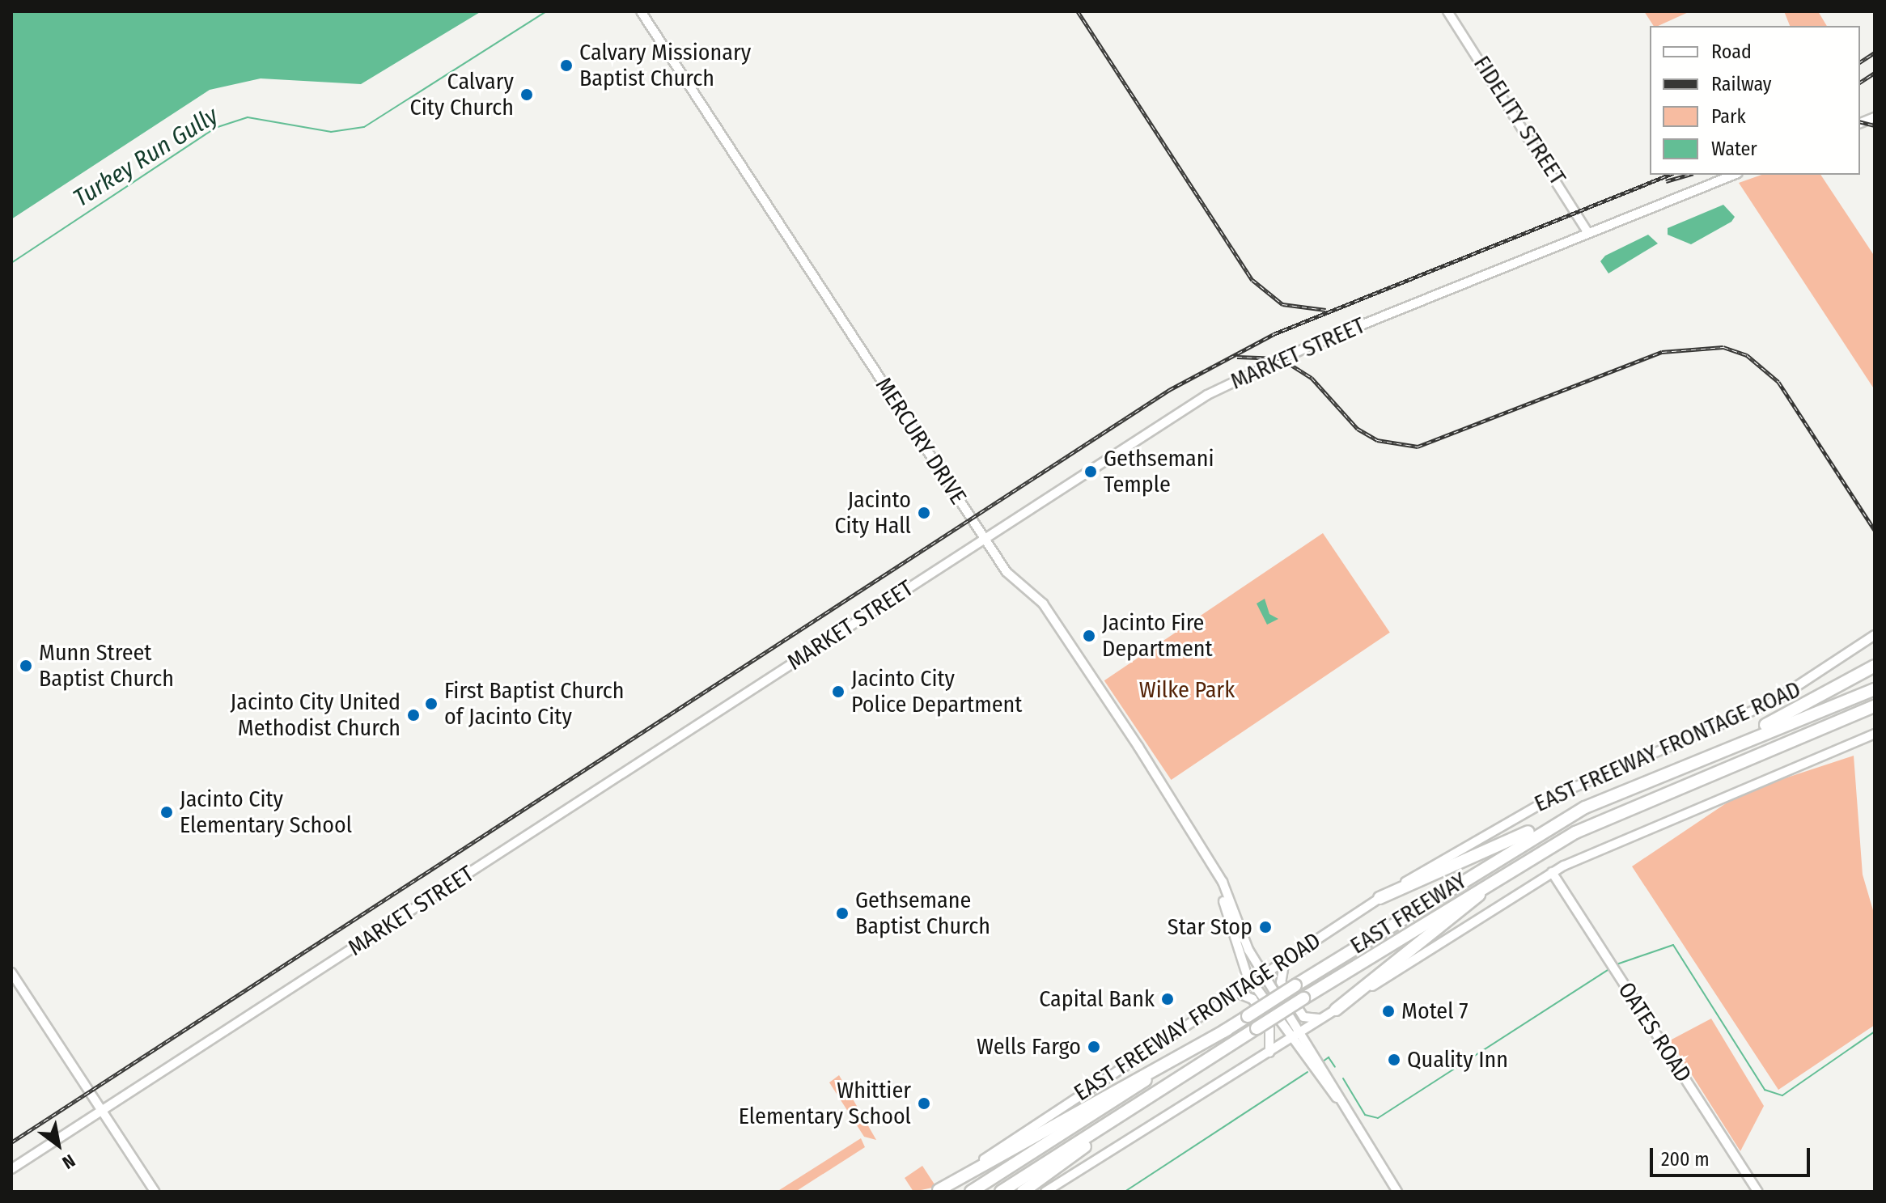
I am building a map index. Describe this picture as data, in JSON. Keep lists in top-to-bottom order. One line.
{"streets":{"highway":["EAST FREEWAY"],"main road":["FIDELITY STREET","MARKET STREET","MERCURY DRIVE","EAST FREEWAY FRONTAGE ROAD","OATES ROAD"]},"crossings":[["FIDELITY STREET","MARKET STREET"],["MARKET STREET","MERCURY DRIVE"],["MERCURY DRIVE","EAST FREEWAY FRONTAGE ROAD"]],"water":["Turkey Run Gully"],"parks":["Wilke Park"],"places":["Calvary Missionary Baptist Church","Calvary City Church","Gethsemani Temple","Jacinto City Hall","Jacinto Fire Department","Munn Street Baptist Church","Jacinto City Police Department","First Baptist Church of Jacinto City","Jacinto City United Methodist Church","Jacinto City Elementary School","Gethsemane Baptist Church","Star Stop","Capital Bank","Motel 7","Wells Fargo","Quality Inn","Whittier Elementary School"],"legend":["Road","Railway","Park","Water"],"scale_bar":"200 m","north":"bottom right"}
